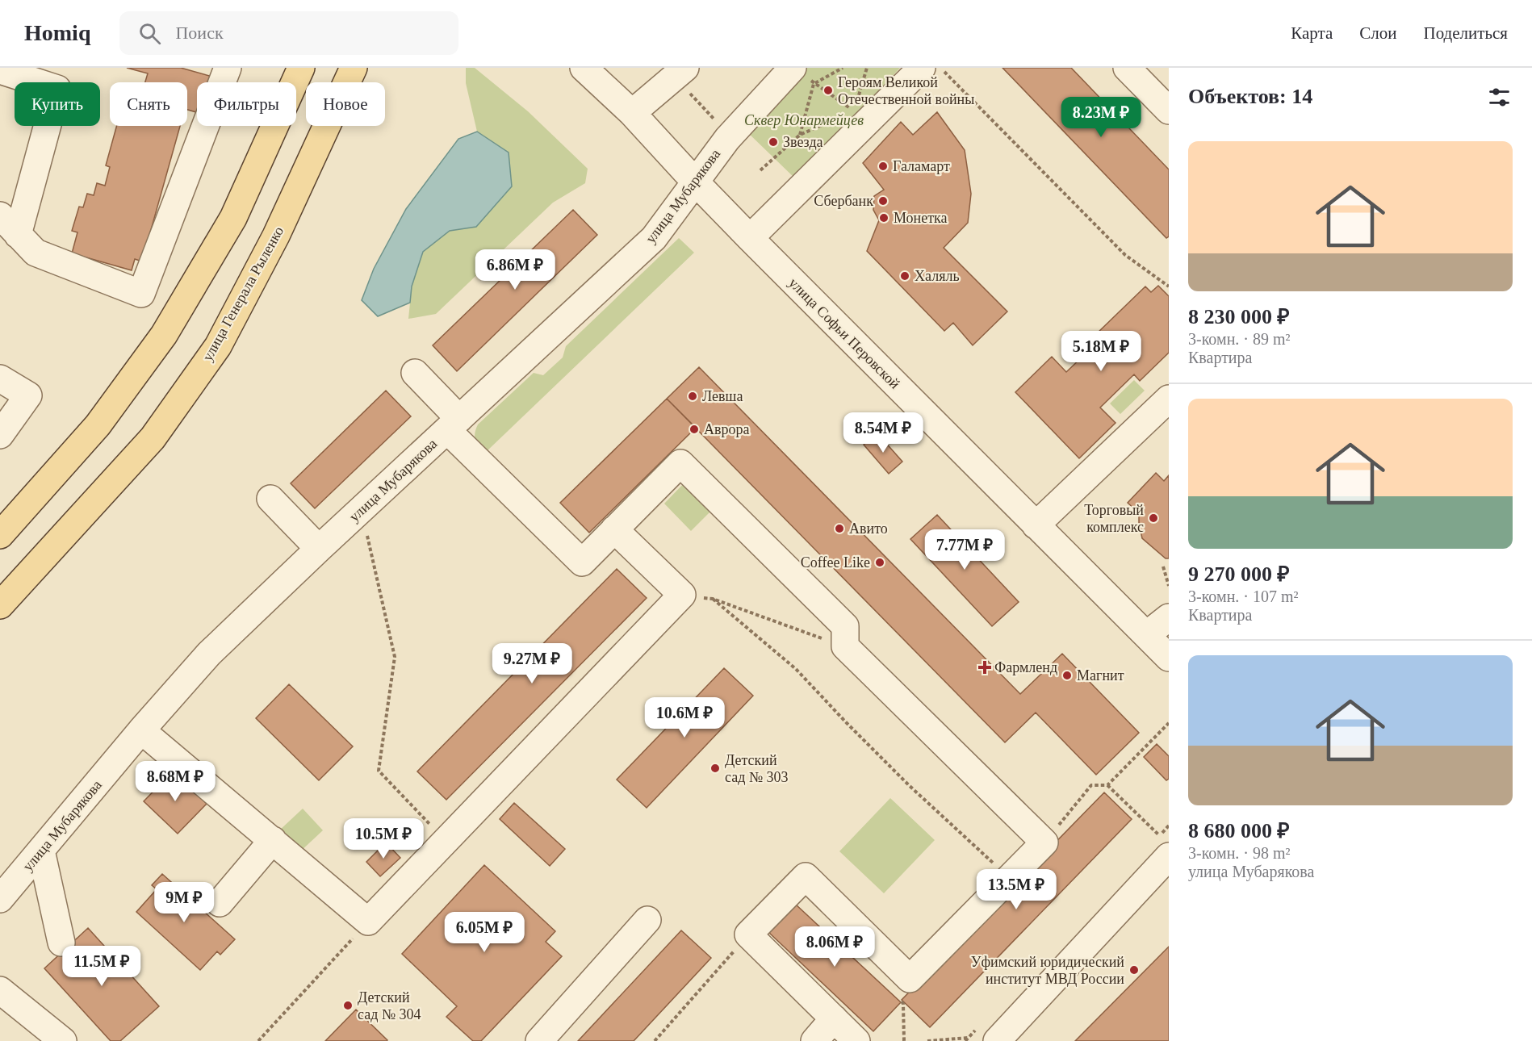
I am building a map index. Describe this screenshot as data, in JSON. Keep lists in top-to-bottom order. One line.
{"streets":{"main road":["улица Генерала Рыленко"],"street":["улица Мубарякова","улица Софьи Перовской"]},"crossings":[["улица Мубарякова","улица Софьи Перовской"]],"parks":["Сквер Юнармейцев"],"places":{"other":["Героям Великой Отечественной войны","Звезда","Галамарт","Сбербанк","Монетка","Халяль","Левша","Аврора","Торговый комплекс","Авито","Coffee Like","Магнит","Детский сад № 303","Уфимский юридический институт МВД России","Детский сад № 304"],"health":["Фармленд"]},"page":{"header":"Homiq","search":"Поиск","nav":["Карта","Слои","Поделиться"],"heading":"Объектов: 14","chip":["Купить","Снять","Фильтры","Новое"],"price":["8.23M ₽","6.86M ₽","5.18M ₽","8.54M ₽","7.77M ₽","9.27M ₽","10.6M ₽","8.68M ₽","10.5M ₽","13.5M ₽","9M ₽","6.05M ₽","8.06M ₽","11.5M ₽"],"list":[{"name":"8 230 000 ₽","note":"3-комн. · 89 m² · Квартира"},{"name":"9 270 000 ₽","note":"3-комн. · 107 m² · Квартира"},{"name":"8 680 000 ₽","note":"3-комн. · 98 m² · улица Мубарякова"}]}}
